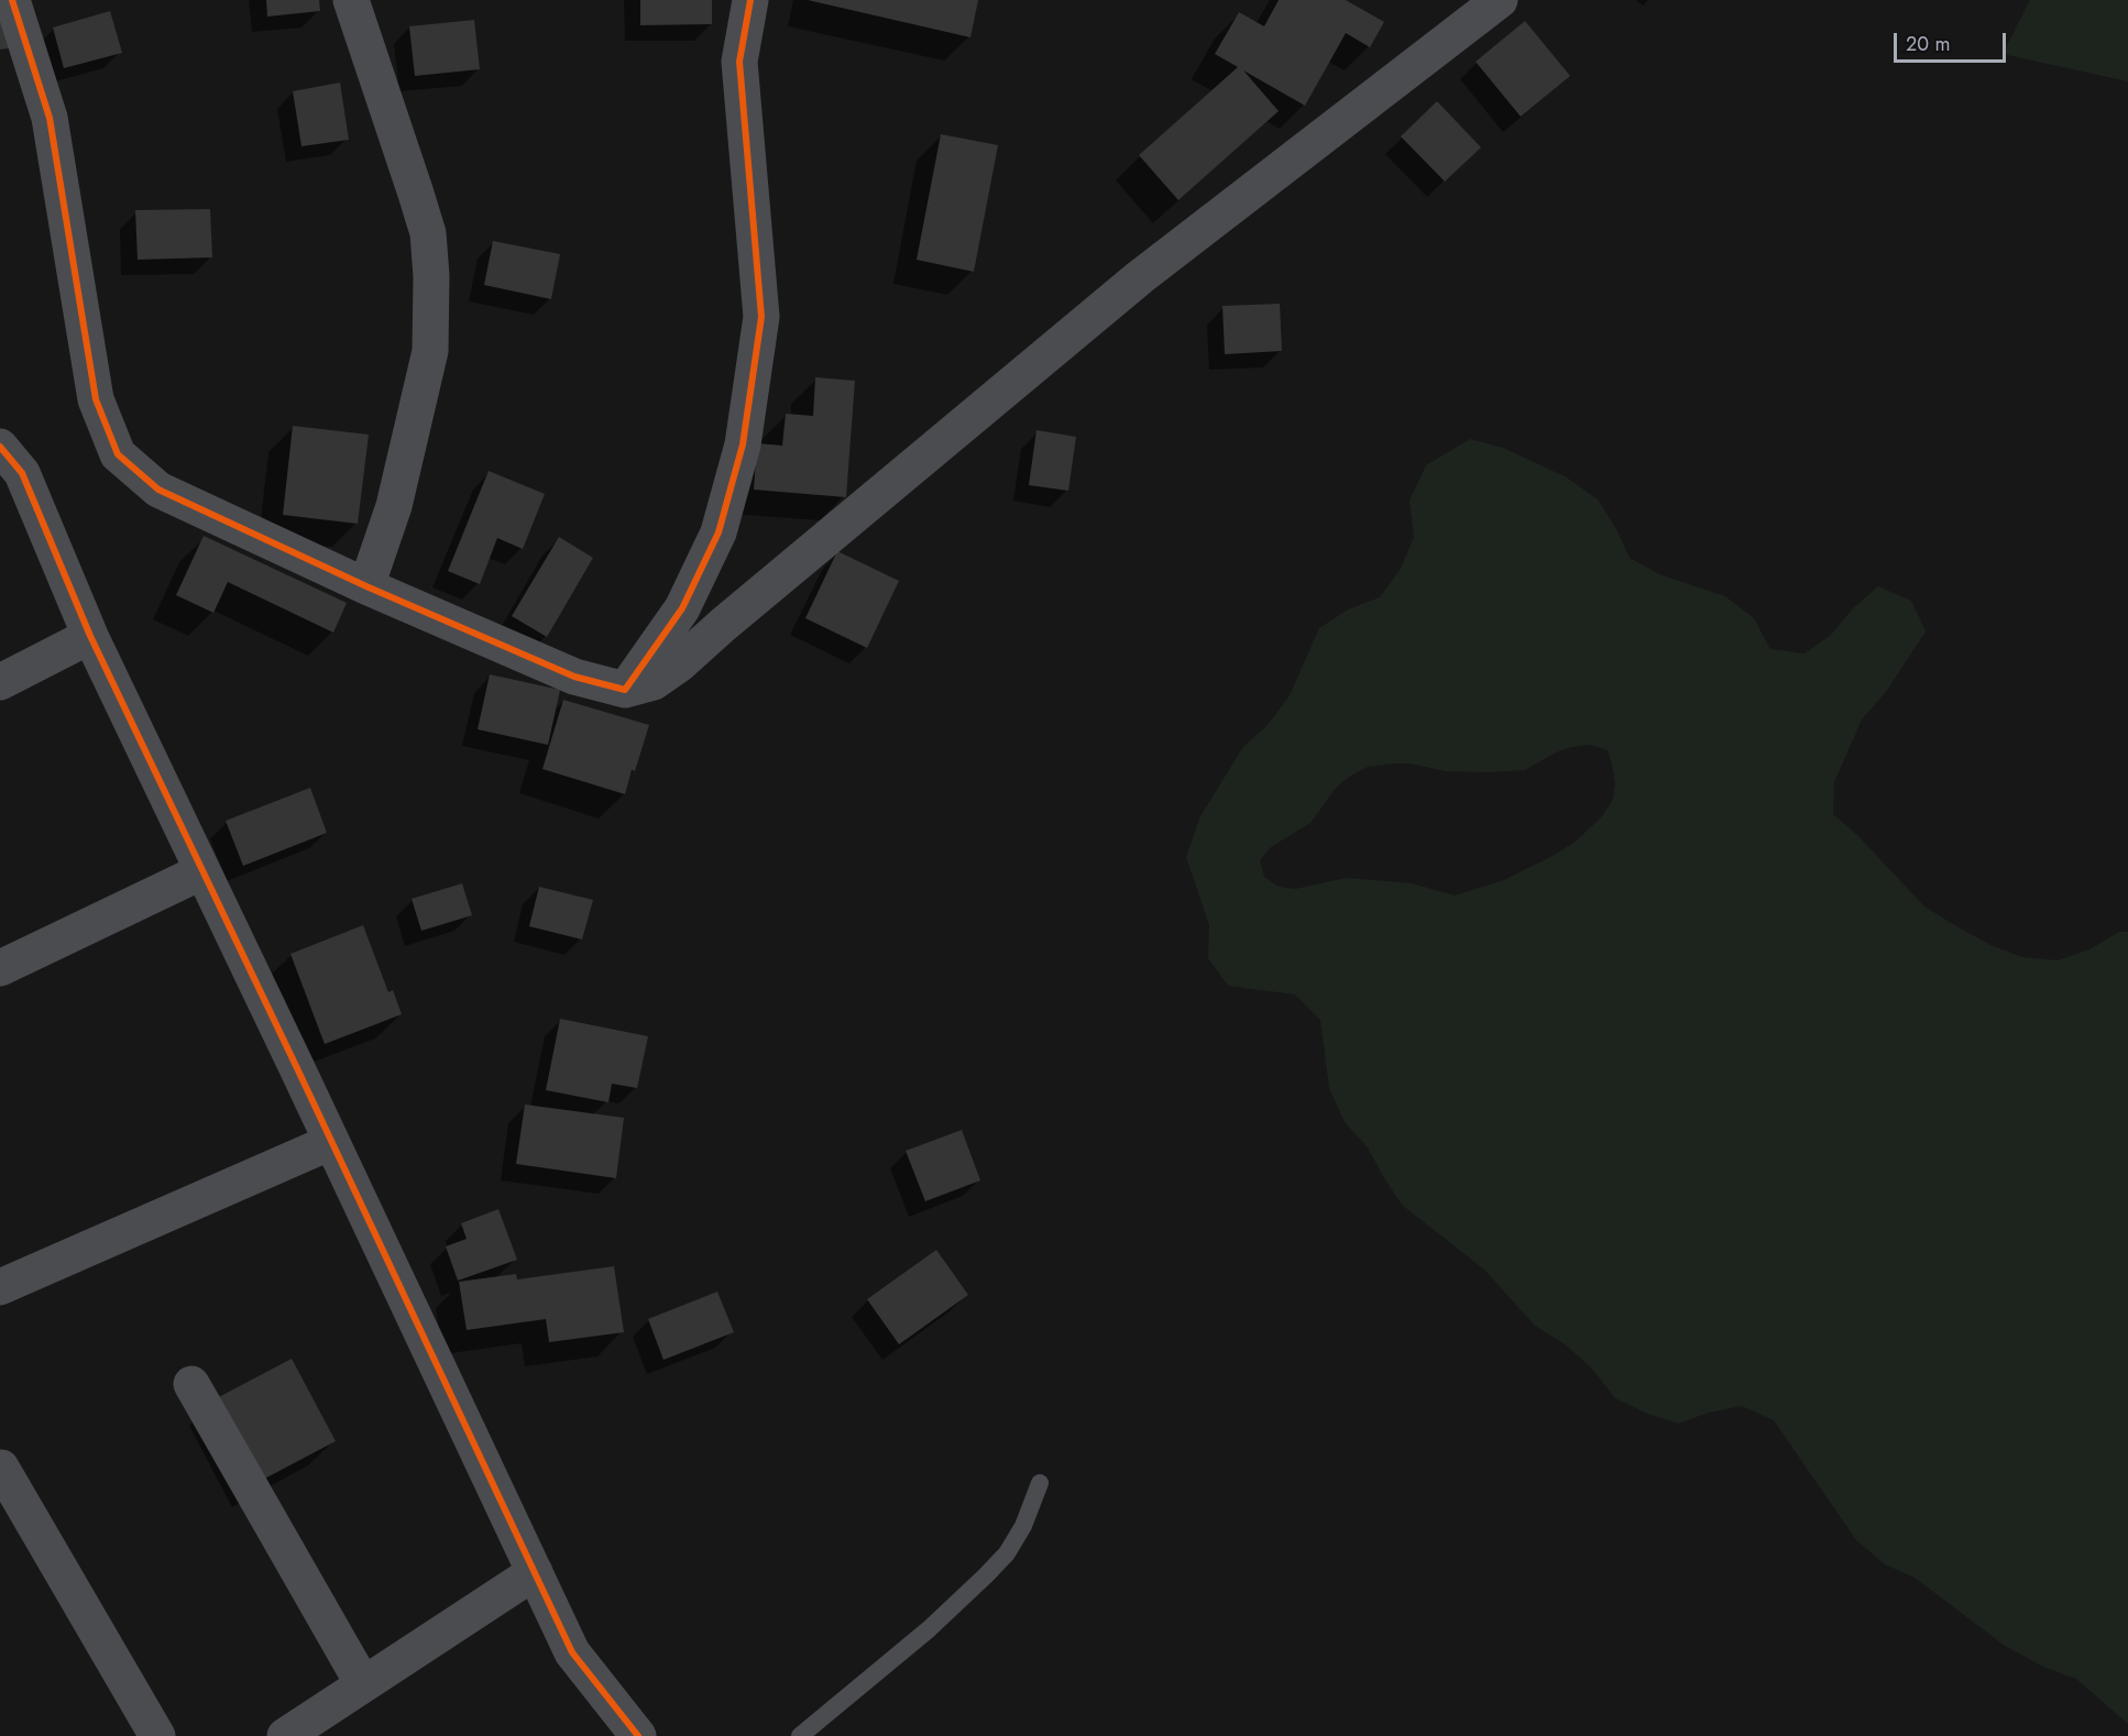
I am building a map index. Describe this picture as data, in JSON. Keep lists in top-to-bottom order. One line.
{"scale_bar":"20 m"}
